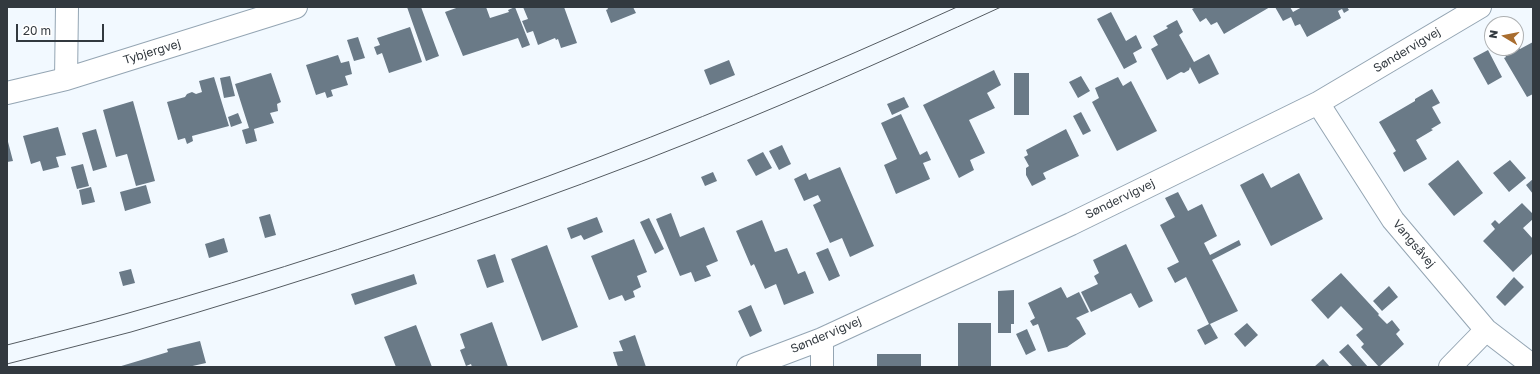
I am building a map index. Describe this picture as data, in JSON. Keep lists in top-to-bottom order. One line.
{"streets":{"street":["Søndervigvej","Tybjergvej","Vangsåvej"]},"crossings":[["Søndervigvej","Vangsåvej"]],"scale_bar":"20 m","north":"left"}
